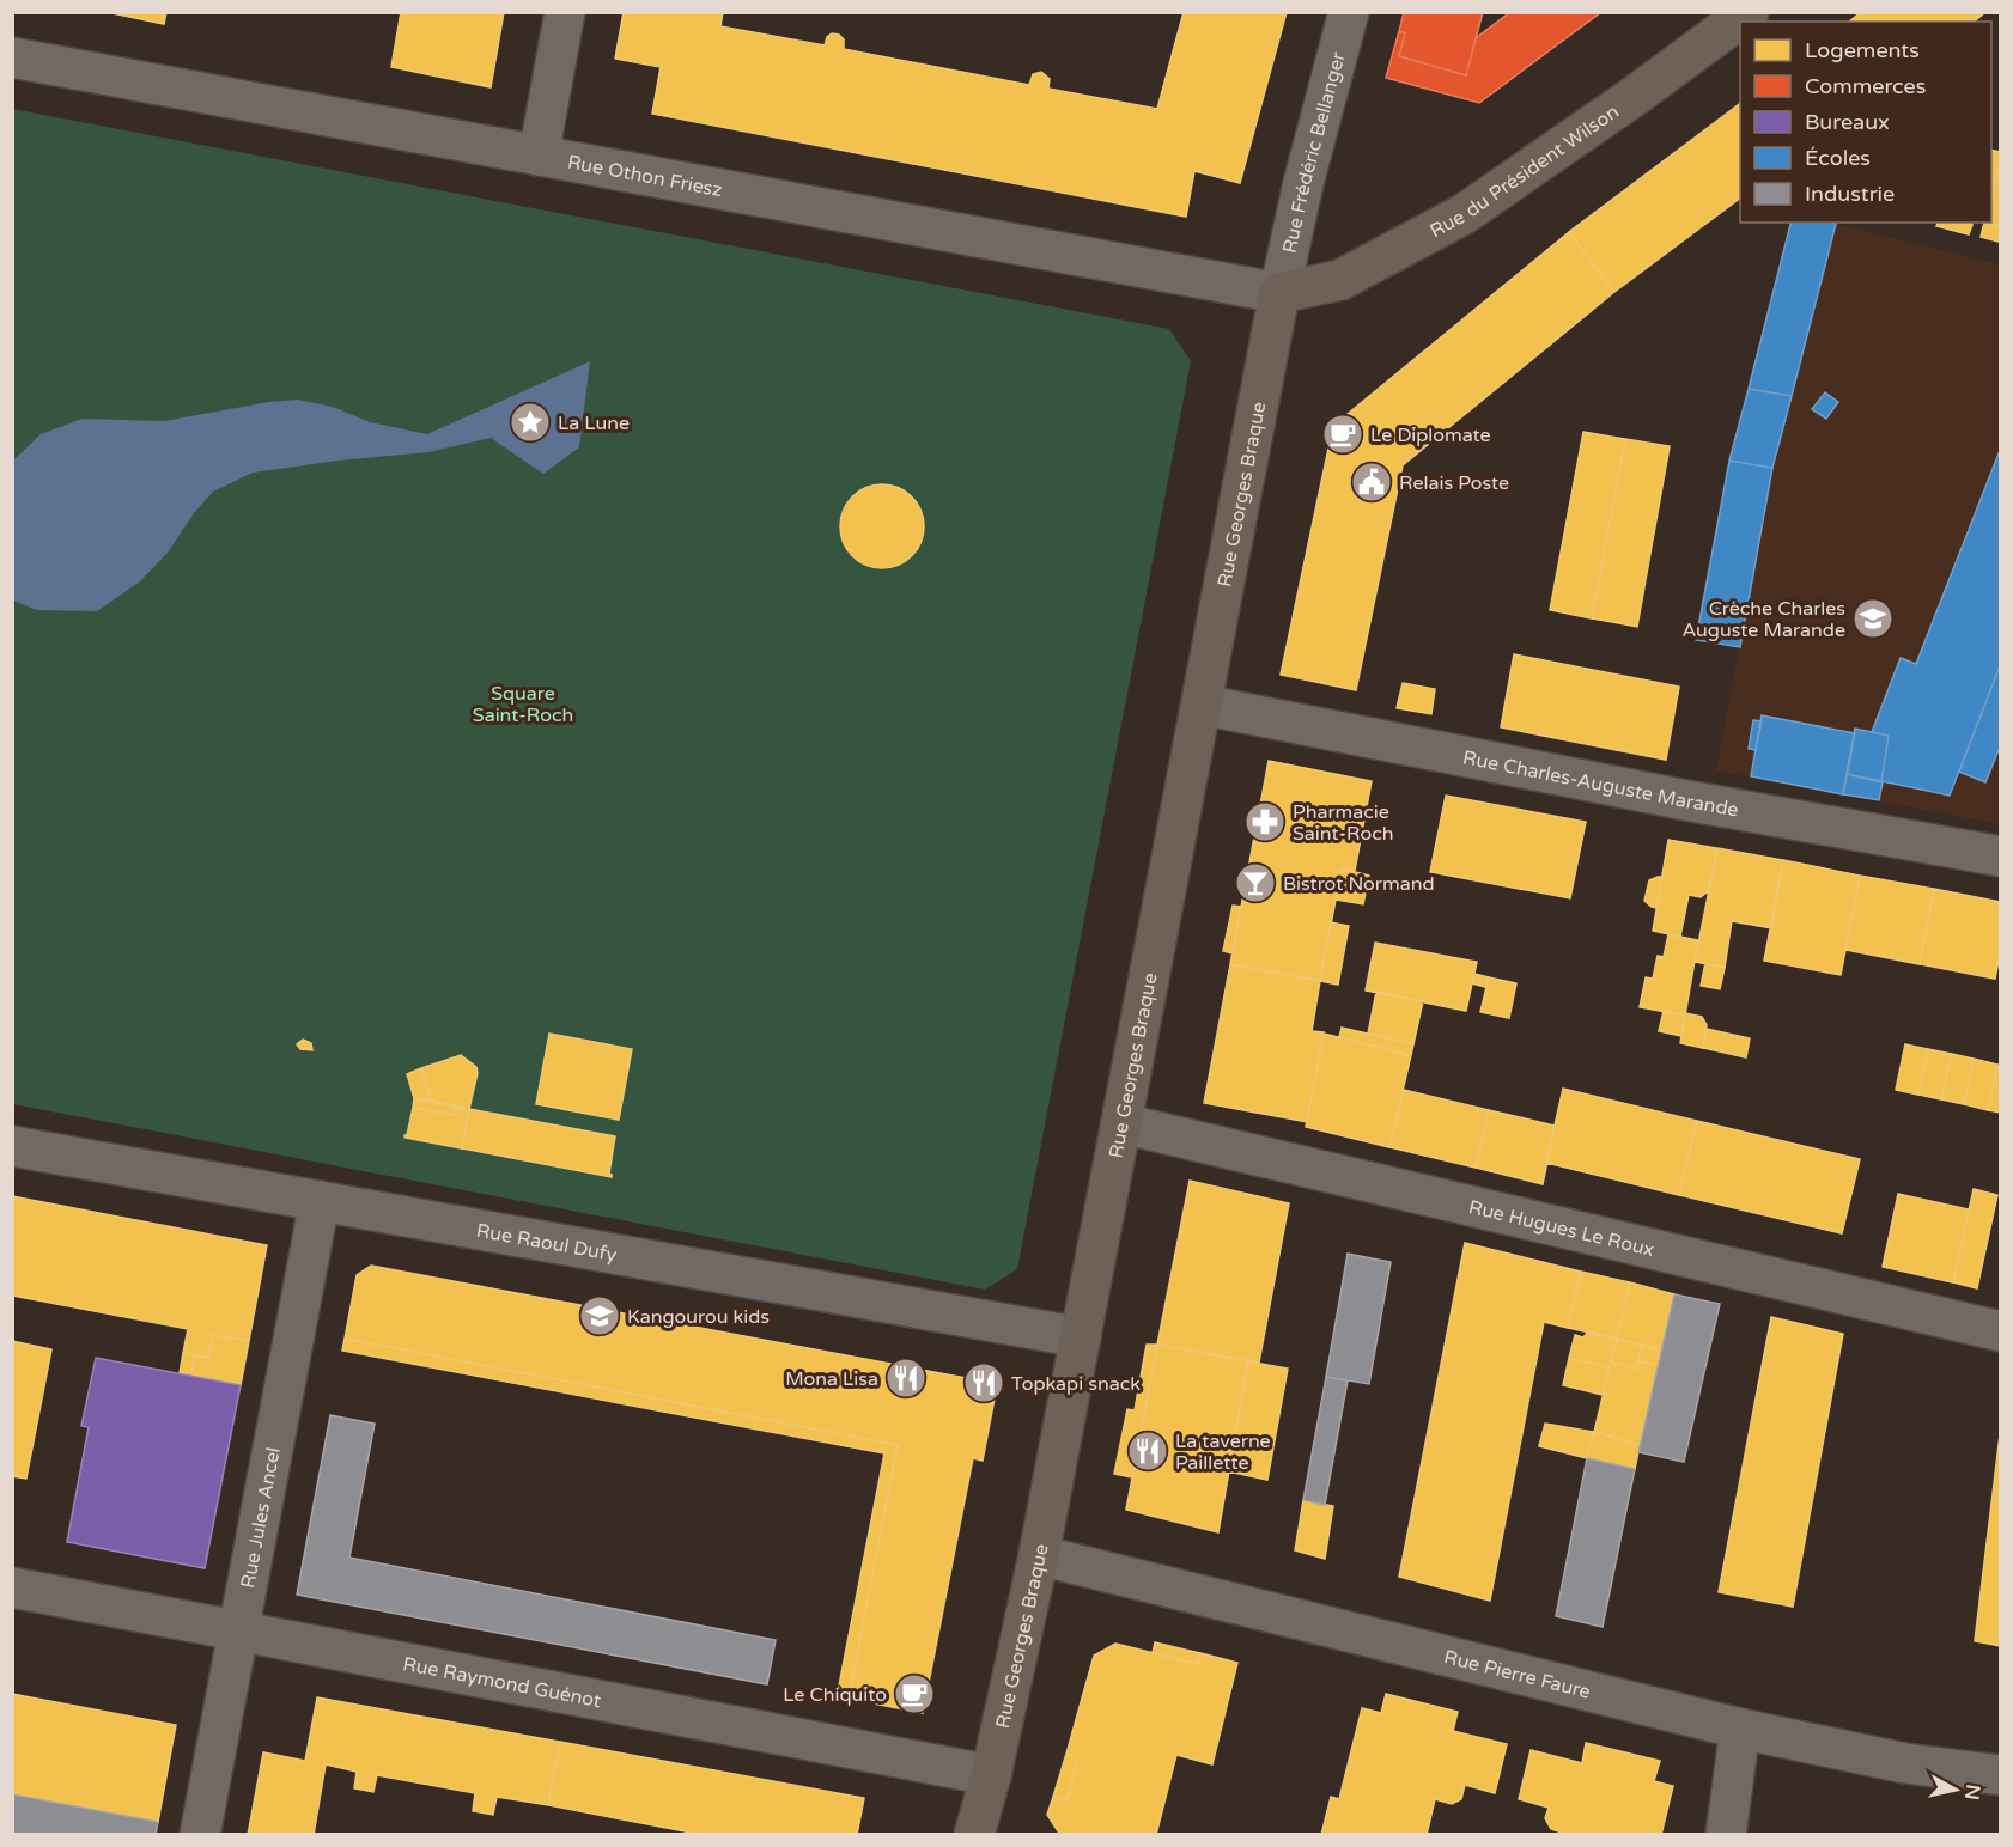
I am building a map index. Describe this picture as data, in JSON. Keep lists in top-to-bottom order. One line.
{"streets":{"street":["Rue Frédéric Bellanger","Rue du Président Wilson","Rue Othon Friesz","Rue Georges Braque","Rue Charles-Auguste Marande","Rue Hugues Le Roux","Rue Raoul Dufy","Rue Jules Ancel","Rue Pierre Faure","Rue Raymond Guénot"]},"crossings":[["Rue Frédéric Bellanger","Rue du Président Wilson"],["Rue Frédéric Bellanger","Rue Othon Friesz"],["Rue Frédéric Bellanger","Rue Georges Braque"],["Rue du Président Wilson","Rue Othon Friesz"],["Rue du Président Wilson","Rue Georges Braque"],["Rue Othon Friesz","Rue Georges Braque"],["Rue Georges Braque","Rue Charles-Auguste Marande"],["Rue Georges Braque","Rue Hugues Le Roux"],["Rue Georges Braque","Rue Raoul Dufy"],["Rue Georges Braque","Rue Pierre Faure"],["Rue Georges Braque","Rue Raymond Guénot"],["Rue Raoul Dufy","Rue Jules Ancel"],["Rue Jules Ancel","Rue Raymond Guénot"]],"parks":["Square Saint-Roch"],"places":{"place":["La Lune"],"cafe":["Le Diplomate","Le Chiquito"],"public building":["Relais Poste"],"school or university":["Crèche Charles Auguste Marande","Kangourou kids"],"pharmacy":["Pharmacie Saint-Roch"],"bar":["Bistrot Normand"],"restaurant":["Mona Lisa","Topkapi snack","La taverne Paillette"]},"legend":["Logements","Commerces","Bureaux","Écoles","Industrie"],"north":"right"}
